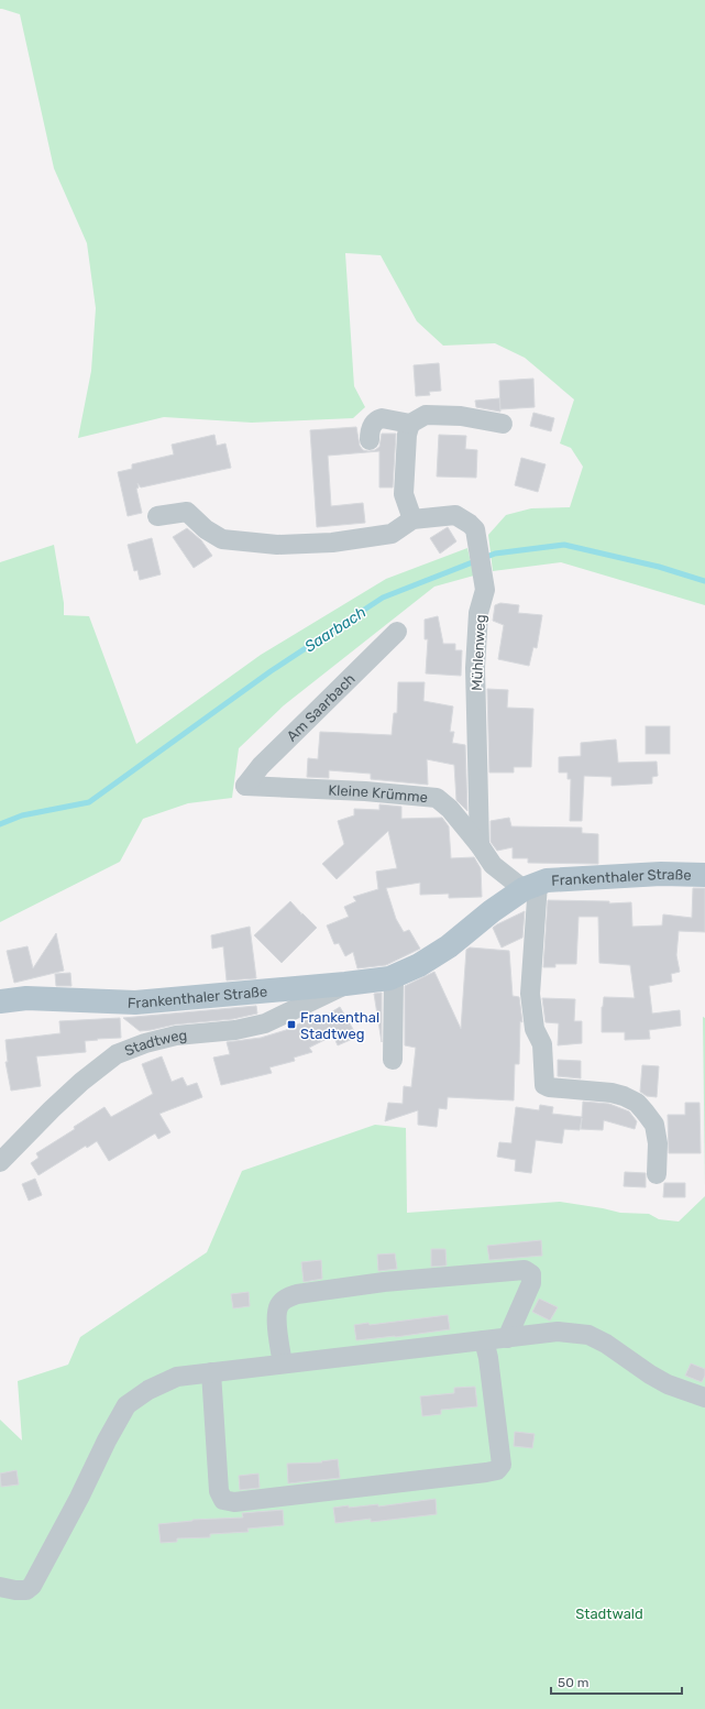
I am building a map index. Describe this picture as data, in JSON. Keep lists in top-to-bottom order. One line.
{"streets":{"main road":["Frankenthaler Straße"],"street":["Mühlenweg","Am Saarbach","Kleine Krümme","Stadtweg"]},"crossings":[["Mühlenweg","Kleine Krümme"],["Am Saarbach","Kleine Krümme"],["Kleine Krümme","Frankenthaler Straße"],["Frankenthaler Straße","Stadtweg"]],"water":["Saarbach"],"parks":["Stadtwald"],"places":{"transit":["Frankenthal Stadtweg"]},"scale_bar":"50 m"}
